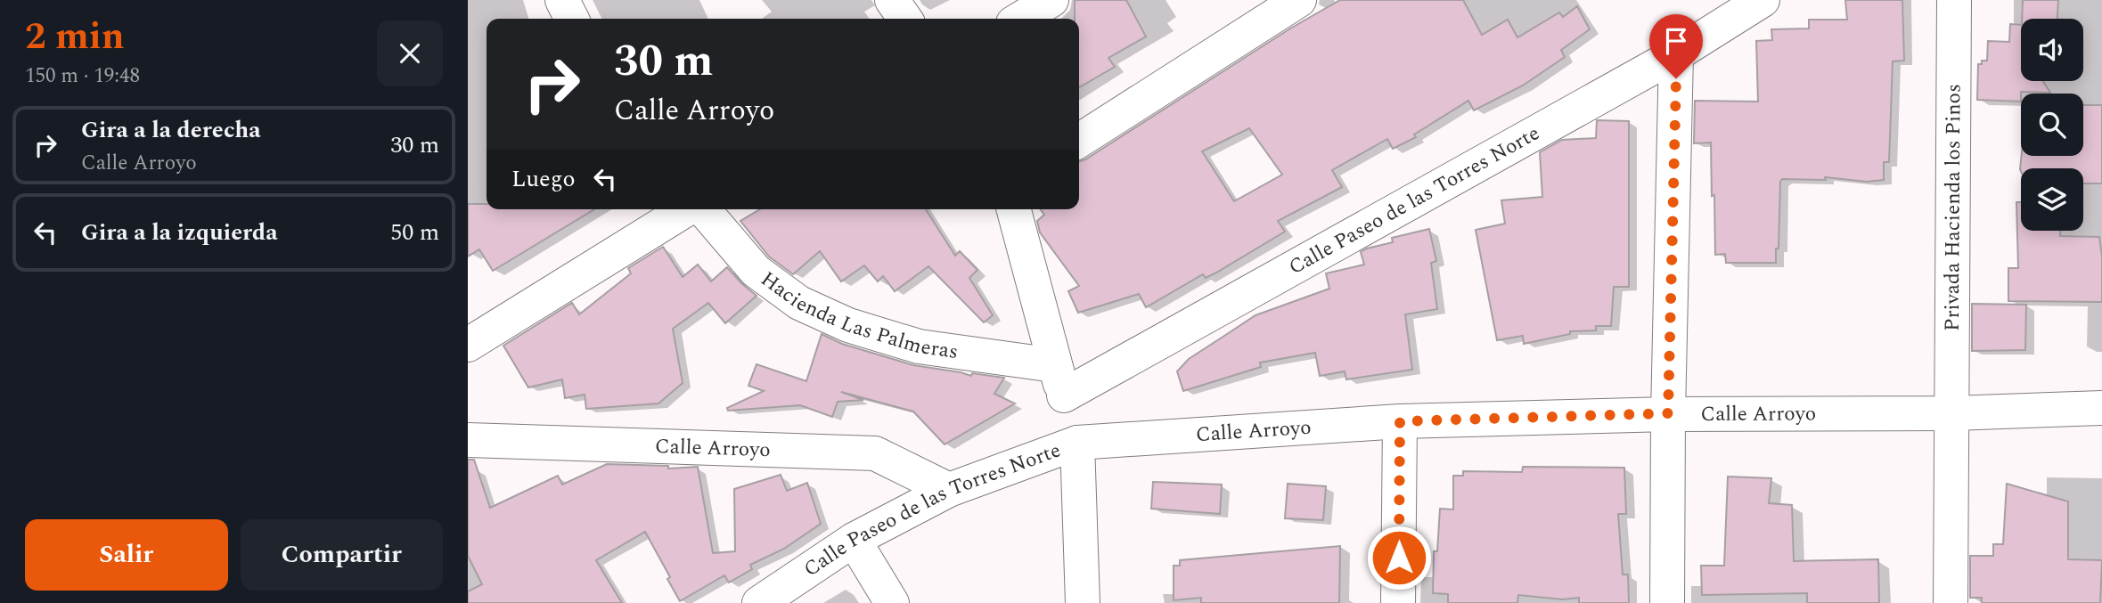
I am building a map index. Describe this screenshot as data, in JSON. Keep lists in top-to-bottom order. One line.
{"streets":{"street":["Calle Paseo de las Torres Norte","Privada Hacienda los Pinos","Hacienda Las Palmeras","Calle Arroyo"]},"crossings":[["Calle Paseo de las Torres Norte","Hacienda Las Palmeras"],["Calle Paseo de las Torres Norte","Calle Arroyo"],["Privada Hacienda los Pinos","Calle Arroyo"]],"page":{"heading":["2 min","150 m · 19:48"],"turn":["30 m","Calle Arroyo"],"list":[{"name":"Gira a la derecha","note":"Calle Arroyo","value":"30 m"},{"name":"Gira a la izquierda","value":"50 m"}],"then":"Luego","buttons":["Salir","Compartir"]}}
